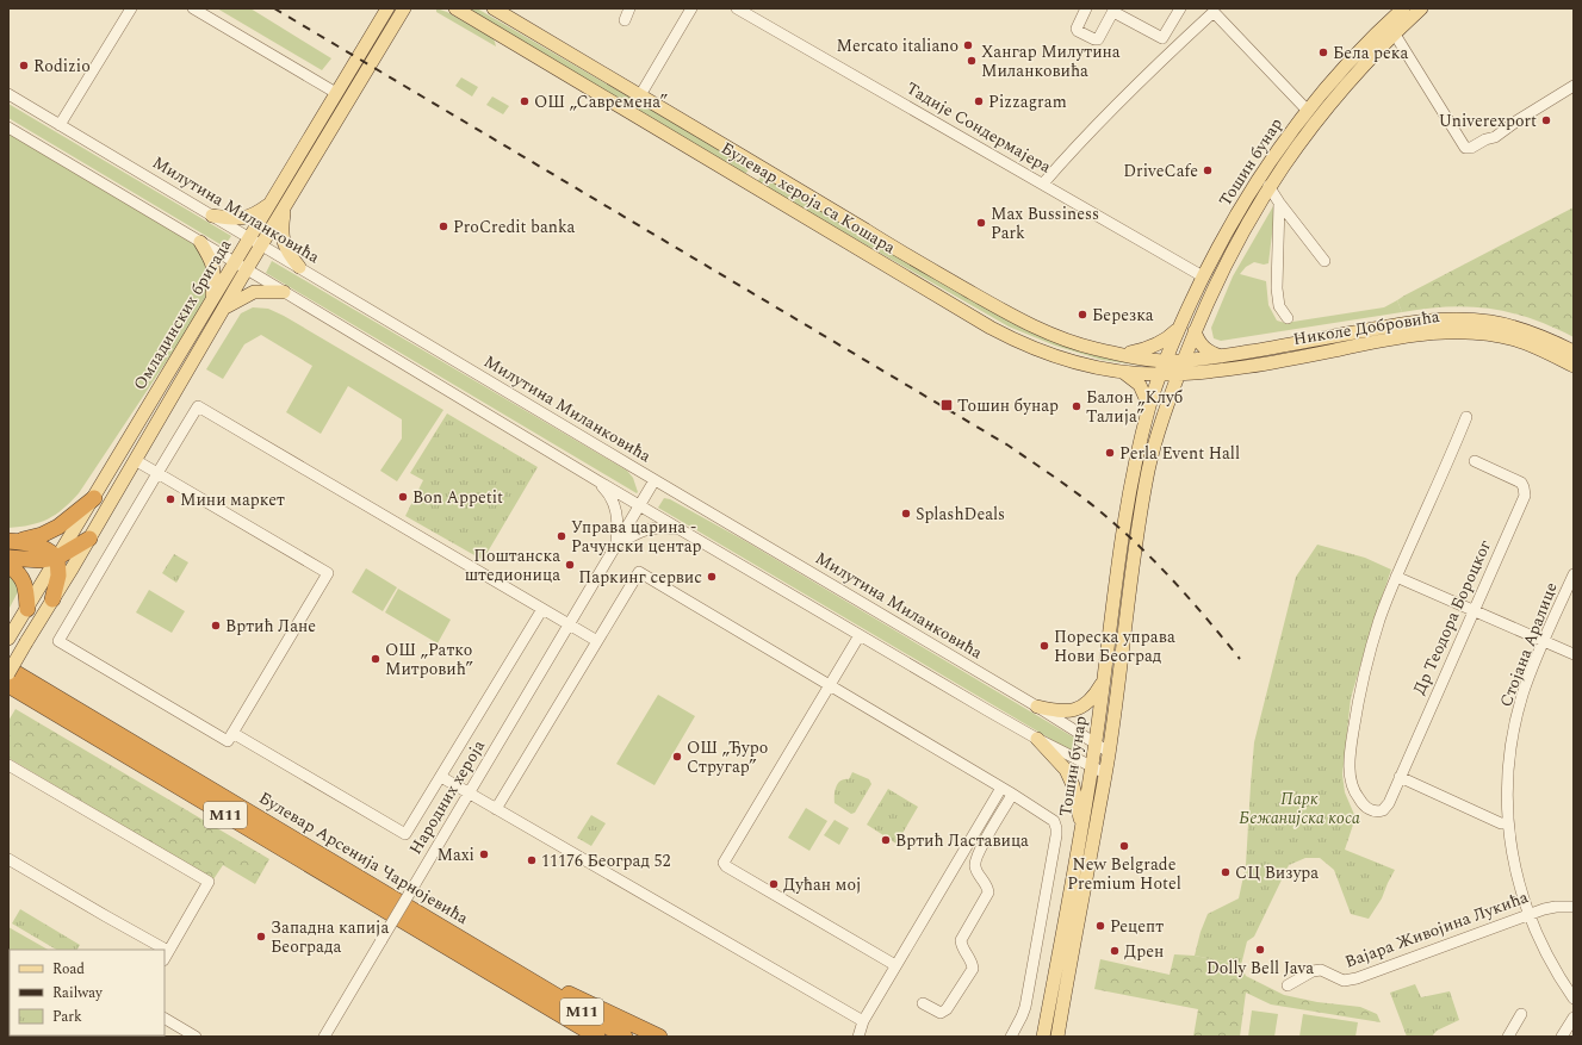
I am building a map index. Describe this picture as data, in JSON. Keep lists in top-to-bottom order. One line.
{"streets":{"highway":["M11","Булевар Арсенија Чарнојевића"],"main road":["Тошин бунар","Булевар хероја са Кошара","Омладинских бригада","Николе Добровића"],"street":["Тадије Сондермајера","Милутина Миланковића","Др Теодора Бороцког","Стојана Аралице","Народних хероја","Вајара Живојина Лукића"]},"crossings":[["Тадије Сондермајера","Тошин бунар"],["Тошин бунар","Булевар хероја са Кошара"],["Тошин бунар","Милутина Миланковића"],["Тошин бунар","Николе Добровића"],["Булевар хероја са Кошара","Николе Добровића"],["Милутина Миланковића","Омладинских бригада"],["Милутина Миланковића","Народних хероја"],["Стојана Аралице","Вајара Живојина Лукића"]],"parks":["Парк Бежанијска коса"],"places":{"other":["Mercato italiano","Бела река","Хангар Милутина Миланковића","Rodizio","ОШ „Савремена”","Pizzagram","Univerexport","DriveCafe","Max Bussiness Park","ProCredit banka","Березка","Балон „Клуб Талија”","Perla Event Hall","Bon Appetit","Мини маркет","SplashDeals","Управа царина - Рачунски центар","Поштанска штедионица","Паркинг сервис","Вртић Лане","Пореска управа Нови Београд","ОШ „Ратко Митровић”","ОШ „Ђуро Стругар”","Вртић Ластавица","New Belgrade Premium Hotel","Maxi","11176 Београд 52","СЦ Визура","Дућан мој","Рецепт","Западна капија Београда","Dolly Bell Java","Дрен"],"transit":["Тошин бунар"]},"legend":["Road","Railway","Park"]}
